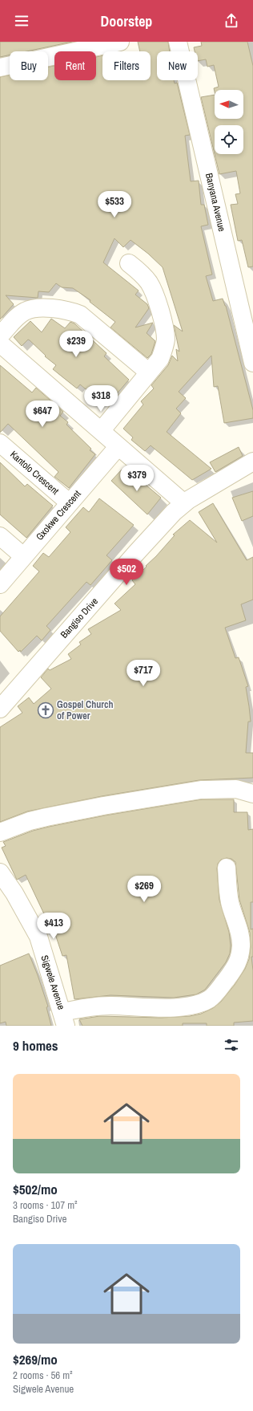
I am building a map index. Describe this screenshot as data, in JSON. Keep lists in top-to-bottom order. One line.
{"streets":{"street":["Banyana Avenue","Kantolo Crescent","Gxokwe Crescent","Bangiso Drive","Sigwele Avenue"]},"crossings":[["Kantolo Crescent","Gxokwe Crescent"]],"places":{"church":["Gospel Church of Power"]},"north":"left","page":{"header":"Doorstep","chip":["Buy","Rent","Filters","New"],"price":["$533","$239","$318","$647","$379","$502","$717","$269","$413"],"heading":"9 homes","list":[{"name":"$502/mo","note":"3 rooms · 107 m² · Bangiso Drive"},{"name":"$269/mo","note":"2 rooms · 56 m² · Sigwele Avenue"}]}}
